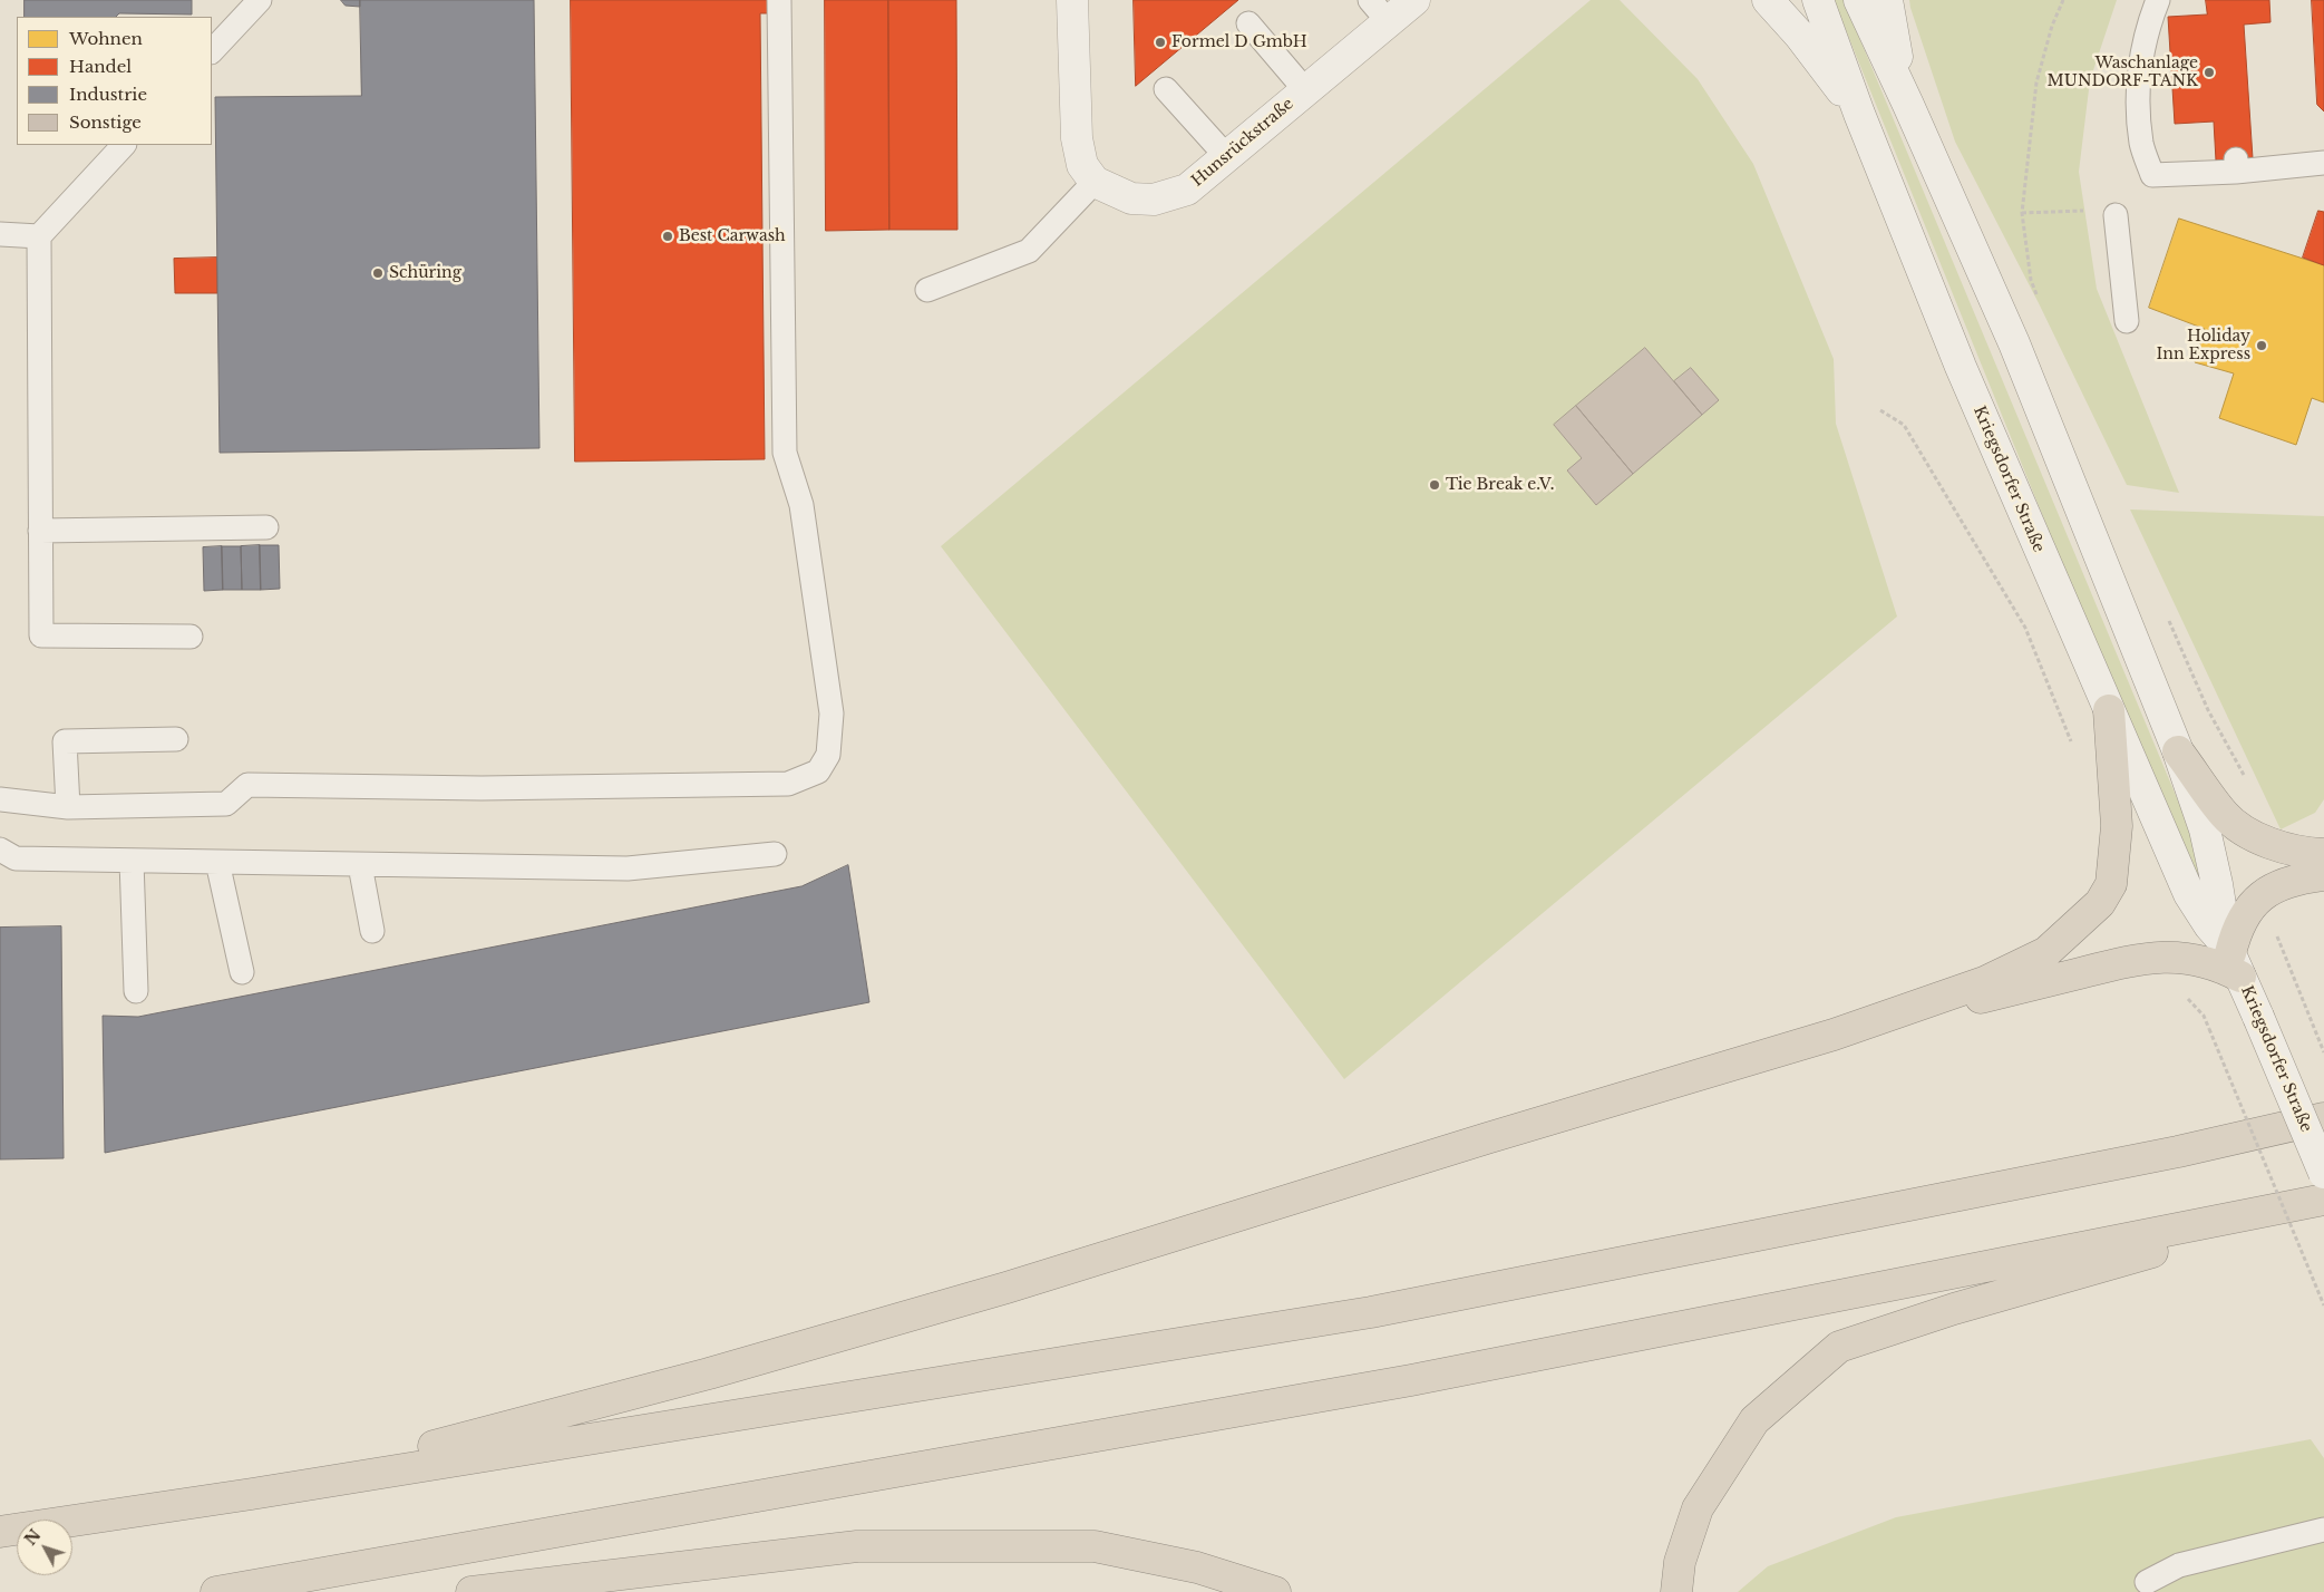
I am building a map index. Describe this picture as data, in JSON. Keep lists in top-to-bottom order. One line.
{"streets":{"main road":["Hunsrückstraße","Kriegsdorfer Straße"]},"places":["Formel D GmbH","Waschanlage MUNDORF-TANK","Best Carwash","Schüring","Holiday Inn Express","Tie Break e.V."],"legend":["Wohnen","Handel","Industrie","Sonstige"],"north":"top left"}
